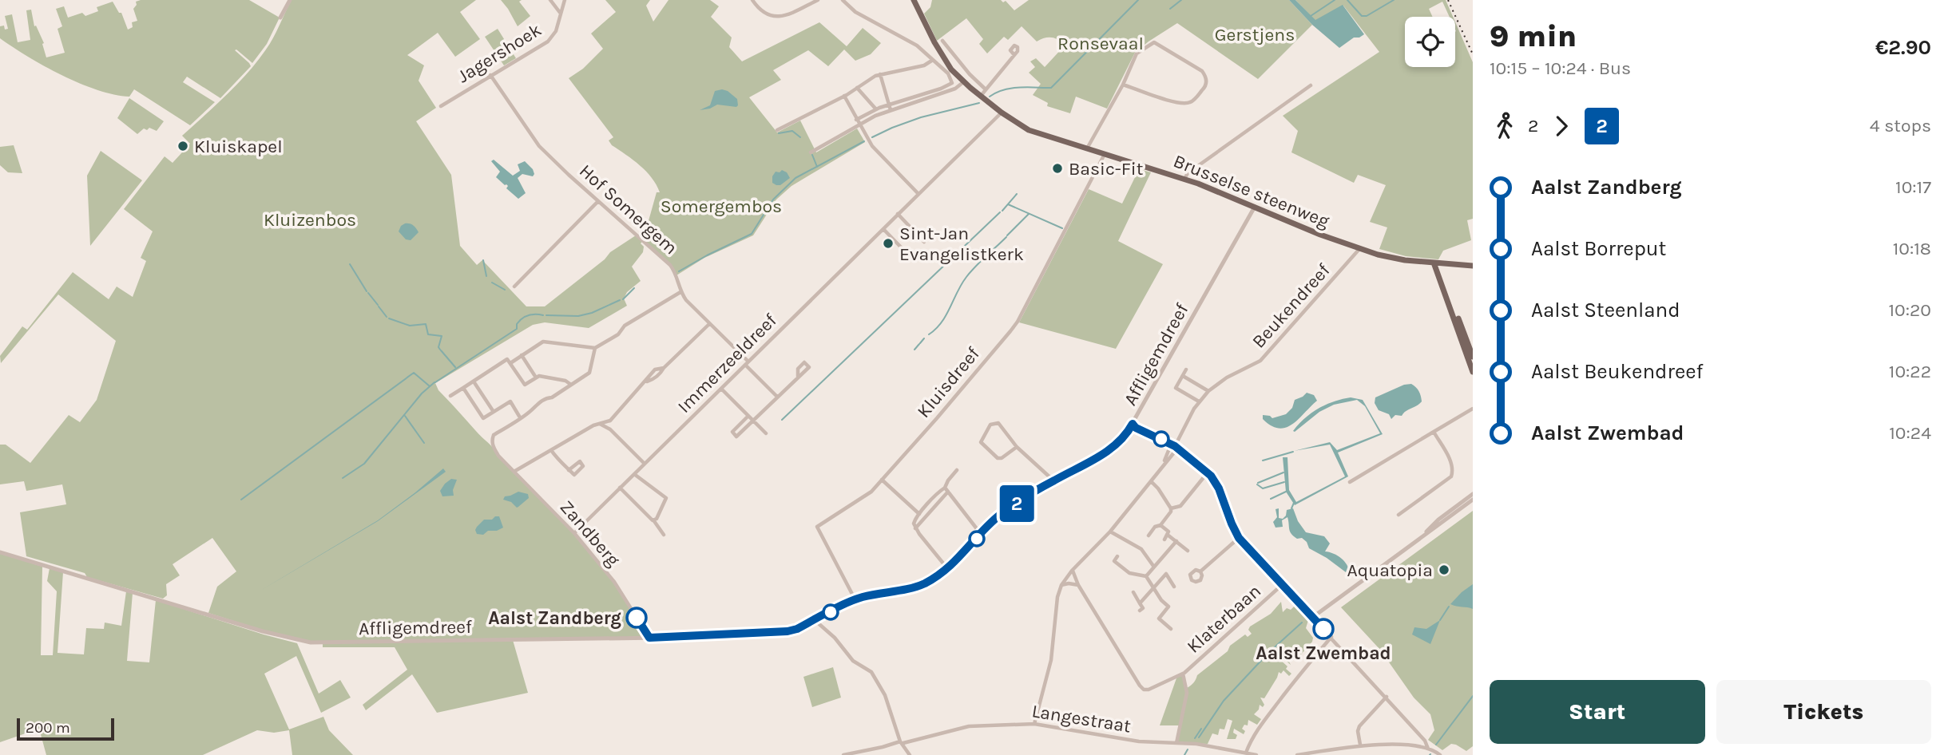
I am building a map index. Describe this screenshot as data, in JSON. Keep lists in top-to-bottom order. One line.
{"streets":{"main road":["Brusselse steenweg"],"street":["Jagershoek","Hof Somergem","Beukendreef","Affligemdreef","Immerzeeldreef","Kluisdreef","Zandberg","Klaterbaan","Langestraat"]},"crossings":[["Jagershoek","Hof Somergem"],["Brusselse steenweg","Beukendreef"],["Brusselse steenweg","Affligemdreef"],["Brusselse steenweg","Immerzeeldreef"],["Brusselse steenweg","Kluisdreef"],["Hof Somergem","Immerzeeldreef"],["Affligemdreef","Kluisdreef"],["Affligemdreef","Zandberg"],["Immerzeeldreef","Zandberg"],["Klaterbaan","Langestraat"]],"parks":["Gerstjens","Ronsevaal","Somergembos","Kluizenbos"],"places":["Kluiskapel","Basic-Fit","Sint-Jan Evangelistkerk","Aquatopia","Aalst Zandberg","Aalst Zwembad"],"lines":["bus line 2"],"scale_bar":"200 m","page":{"on_map":"2","heading":["9 min","10:15 – 10:24 · Bus","€2.90"],"legs":["2","2","4 stops"],"list":[{"name":"Aalst Zandberg","value":"10:17"},{"name":"Aalst Borreput","value":"10:18"},{"name":"Aalst Steenland","value":"10:20"},{"name":"Aalst Beukendreef","value":"10:22"},{"name":"Aalst Zwembad","value":"10:24"}],"buttons":["Start","Tickets"],"scale":"200 m"}}
